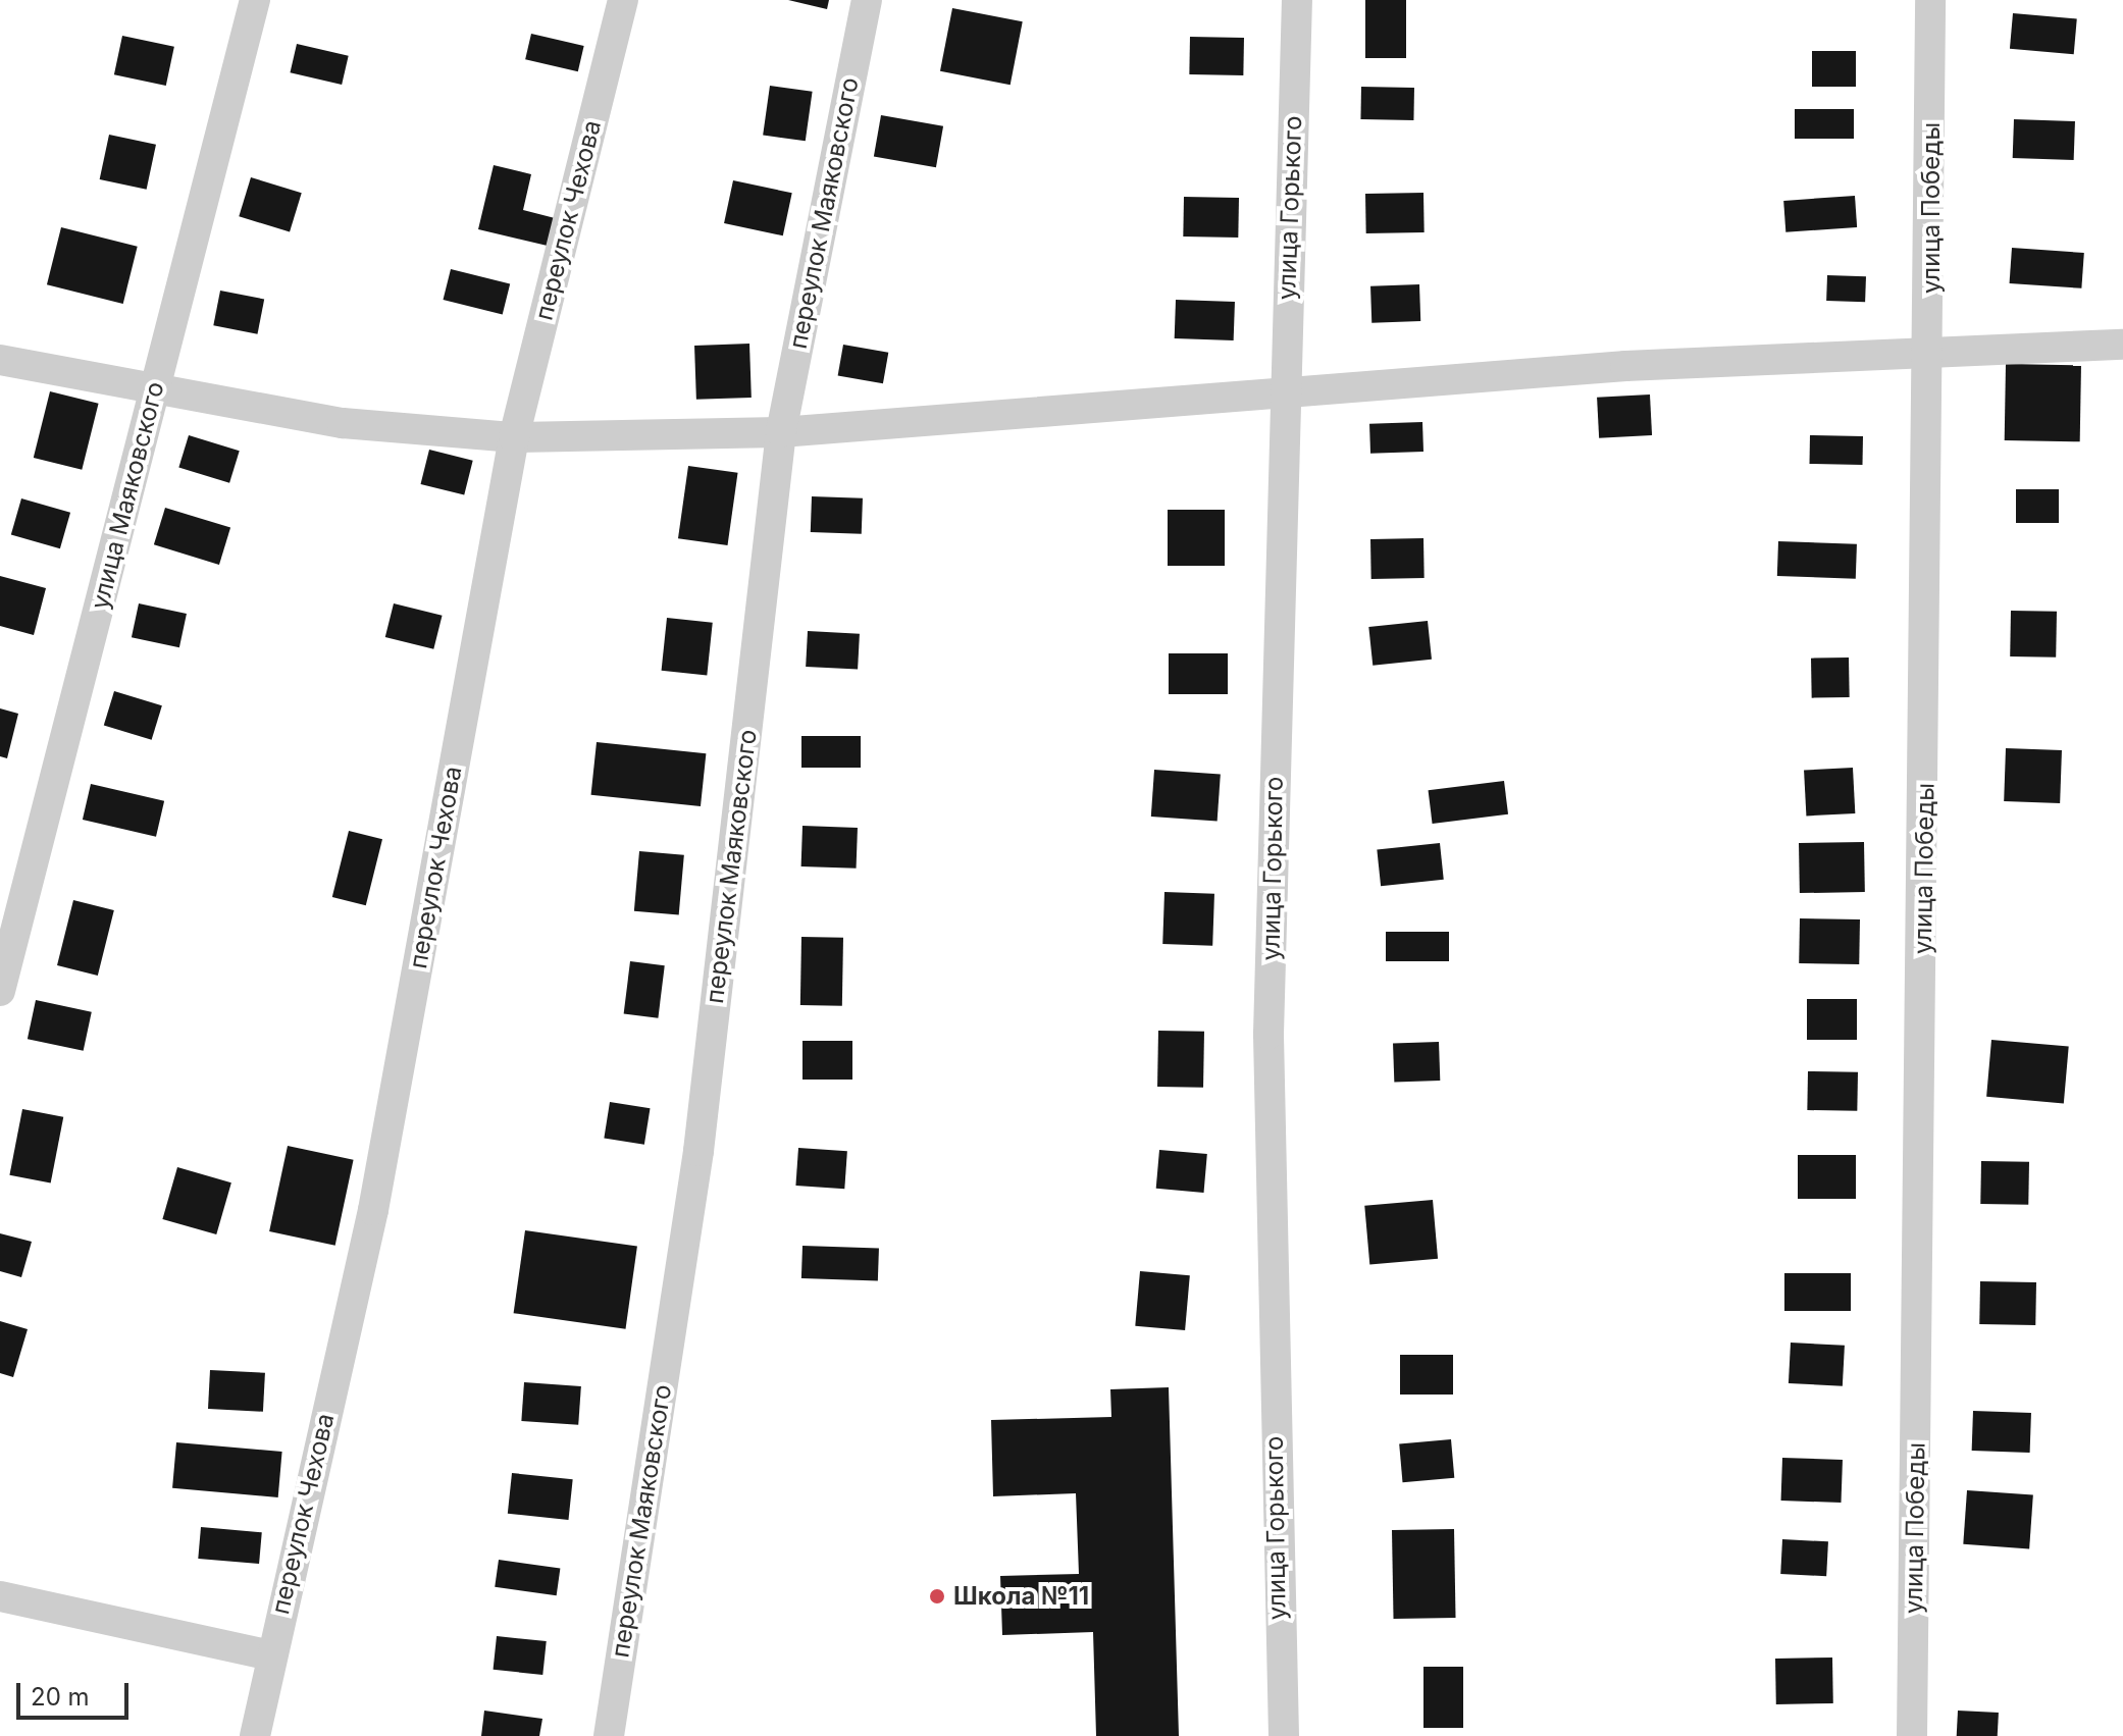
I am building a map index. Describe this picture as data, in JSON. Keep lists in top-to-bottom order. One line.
{"streets":{"street":["улица Горького","улица Победы","переулок Маяковского","переулок Чехова","улица Маяковского"]},"places":["Школа №11"],"scale_bar":"20 m"}
